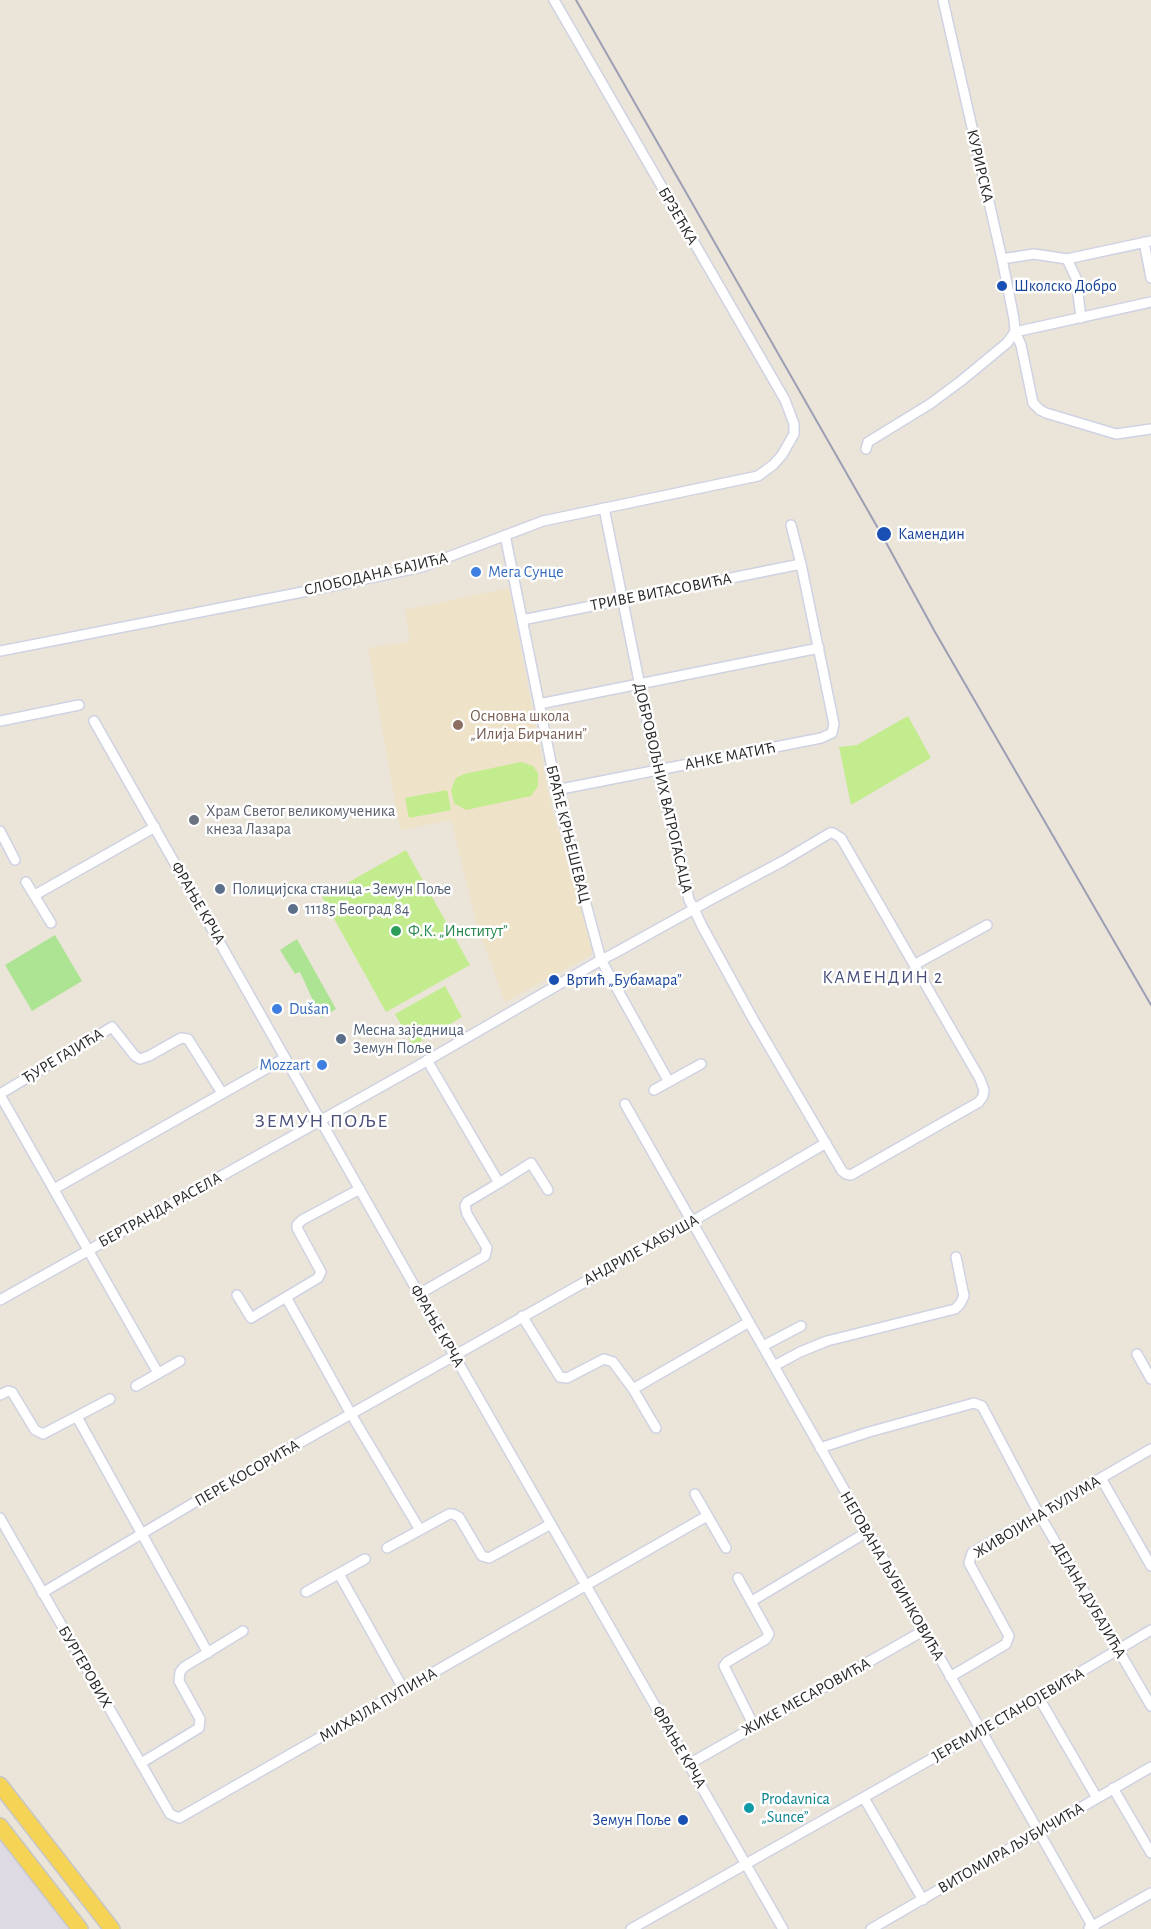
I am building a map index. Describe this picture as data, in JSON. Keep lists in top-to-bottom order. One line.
{"streets":{"street":["КУРИРСКА","БРЗЕЋКА","СЛОБОДАНА БАЈИЋА","ТРИВЕ ВИТАСОВИЋА","АНКЕ МАТИЋ","ДОБРОВОЉНИХ ВАТРОГАСАЦА","БРАЋЕ КРЊЕШЕВАЦ","ФРАЊЕ КРЧА","ЂУРЕ ГАЈИЋА","БЕРТРАНДА РАСЕЛА","АНДРИЈЕ ХАБУША","ПЕРЕ КОСОРИЋА","ЖИВОЈИНА ЋУЛУМА","НЕГОВАНА ЉУБИНКОВИЋА","ДЕЈАНА ДУБАЈИЋА","БУРГЕРОВИХ","ЖИКЕ МЕСАРОВИЋА","МИХАЈЛА ПУПИНА","ЈЕРЕМИЈЕ СТАНОЈЕВИЋА","ВИТОМИРА ЉУБИЧИЋА"]},"crossings":[["БРЗЕЋКА","СЛОБОДАНА БАЈИЋА"],["СЛОБОДАНА БАЈИЋА","ДОБРОВОЉНИХ ВАТРОГАСАЦА"],["СЛОБОДАНА БАЈИЋА","БРАЋЕ КРЊЕШЕВАЦ"],["ТРИВЕ ВИТАСОВИЋА","ДОБРОВОЉНИХ ВАТРОГАСАЦА"],["ТРИВЕ ВИТАСОВИЋА","БРАЋЕ КРЊЕШЕВАЦ"],["АНКЕ МАТИЋ","ДОБРОВОЉНИХ ВАТРОГАСАЦА"],["АНКЕ МАТИЋ","БРАЋЕ КРЊЕШЕВАЦ"],["ДОБРОВОЉНИХ ВАТРОГАСАЦА","БЕРТРАНДА РАСЕЛА"],["ДОБРОВОЉНИХ ВАТРОГАСАЦА","АНДРИЈЕ ХАБУША"],["БРАЋЕ КРЊЕШЕВАЦ","БЕРТРАНДА РАСЕЛА"],["ФРАЊЕ КРЧА","БЕРТРАНДА РАСЕЛА"],["ФРАЊЕ КРЧА","АНДРИЈЕ ХАБУША"],["ФРАЊЕ КРЧА","ПЕРЕ КОСОРИЋА"],["ФРАЊЕ КРЧА","ЖИКЕ МЕСАРОВИЋА"],["ФРАЊЕ КРЧА","МИХАЈЛА ПУПИНА"],["ФРАЊЕ КРЧА","ЈЕРЕМИЈЕ СТАНОЈЕВИЋА"],["АНДРИЈЕ ХАБУША","ПЕРЕ КОСОРИЋА"],["АНДРИЈЕ ХАБУША","НЕГОВАНА ЉУБИНКОВИЋА"],["ПЕРЕ КОСОРИЋА","БУРГЕРОВИХ"],["ЖИВОЈИНА ЋУЛУМА","НЕГОВАНА ЉУБИНКОВИЋА"],["ЖИВОЈИНА ЋУЛУМА","ДЕЈАНА ДУБАЈИЋА"],["НЕГОВАНА ЉУБИНКОВИЋА","ДЕЈАНА ДУБАЈИЋА"],["НЕГОВАНА ЉУБИНКОВИЋА","ЖИКЕ МЕСАРОВИЋА"],["НЕГОВАНА ЉУБИНКОВИЋА","ЈЕРЕМИЈЕ СТАНОЈЕВИЋА"],["НЕГОВАНА ЉУБИНКОВИЋА","ВИТОМИРА ЉУБИЧИЋА"],["ДЕЈАНА ДУБАЈИЋА","ЈЕРЕМИЈЕ СТАНОЈЕВИЋА"],["БУРГЕРОВИХ","МИХАЈЛА ПУПИНА"]],"districts":["КАМЕНДИН 2","ЗЕМУН ПОЉЕ"],"places":["Школско Добро","Камендин","Мега Сунце","Основна школа „Илија Бирчанин”","Храм Светог великомученика кнеза Лазара","Полицијска станица - Земун Поље","11185 Београд 84","Ф.К. „Институт”","Вртић „Бубамара”","Dušan","Месна заједница Земун Поље","Mozzart","Prodavnica „Sunce”","Земун Поље"]}
